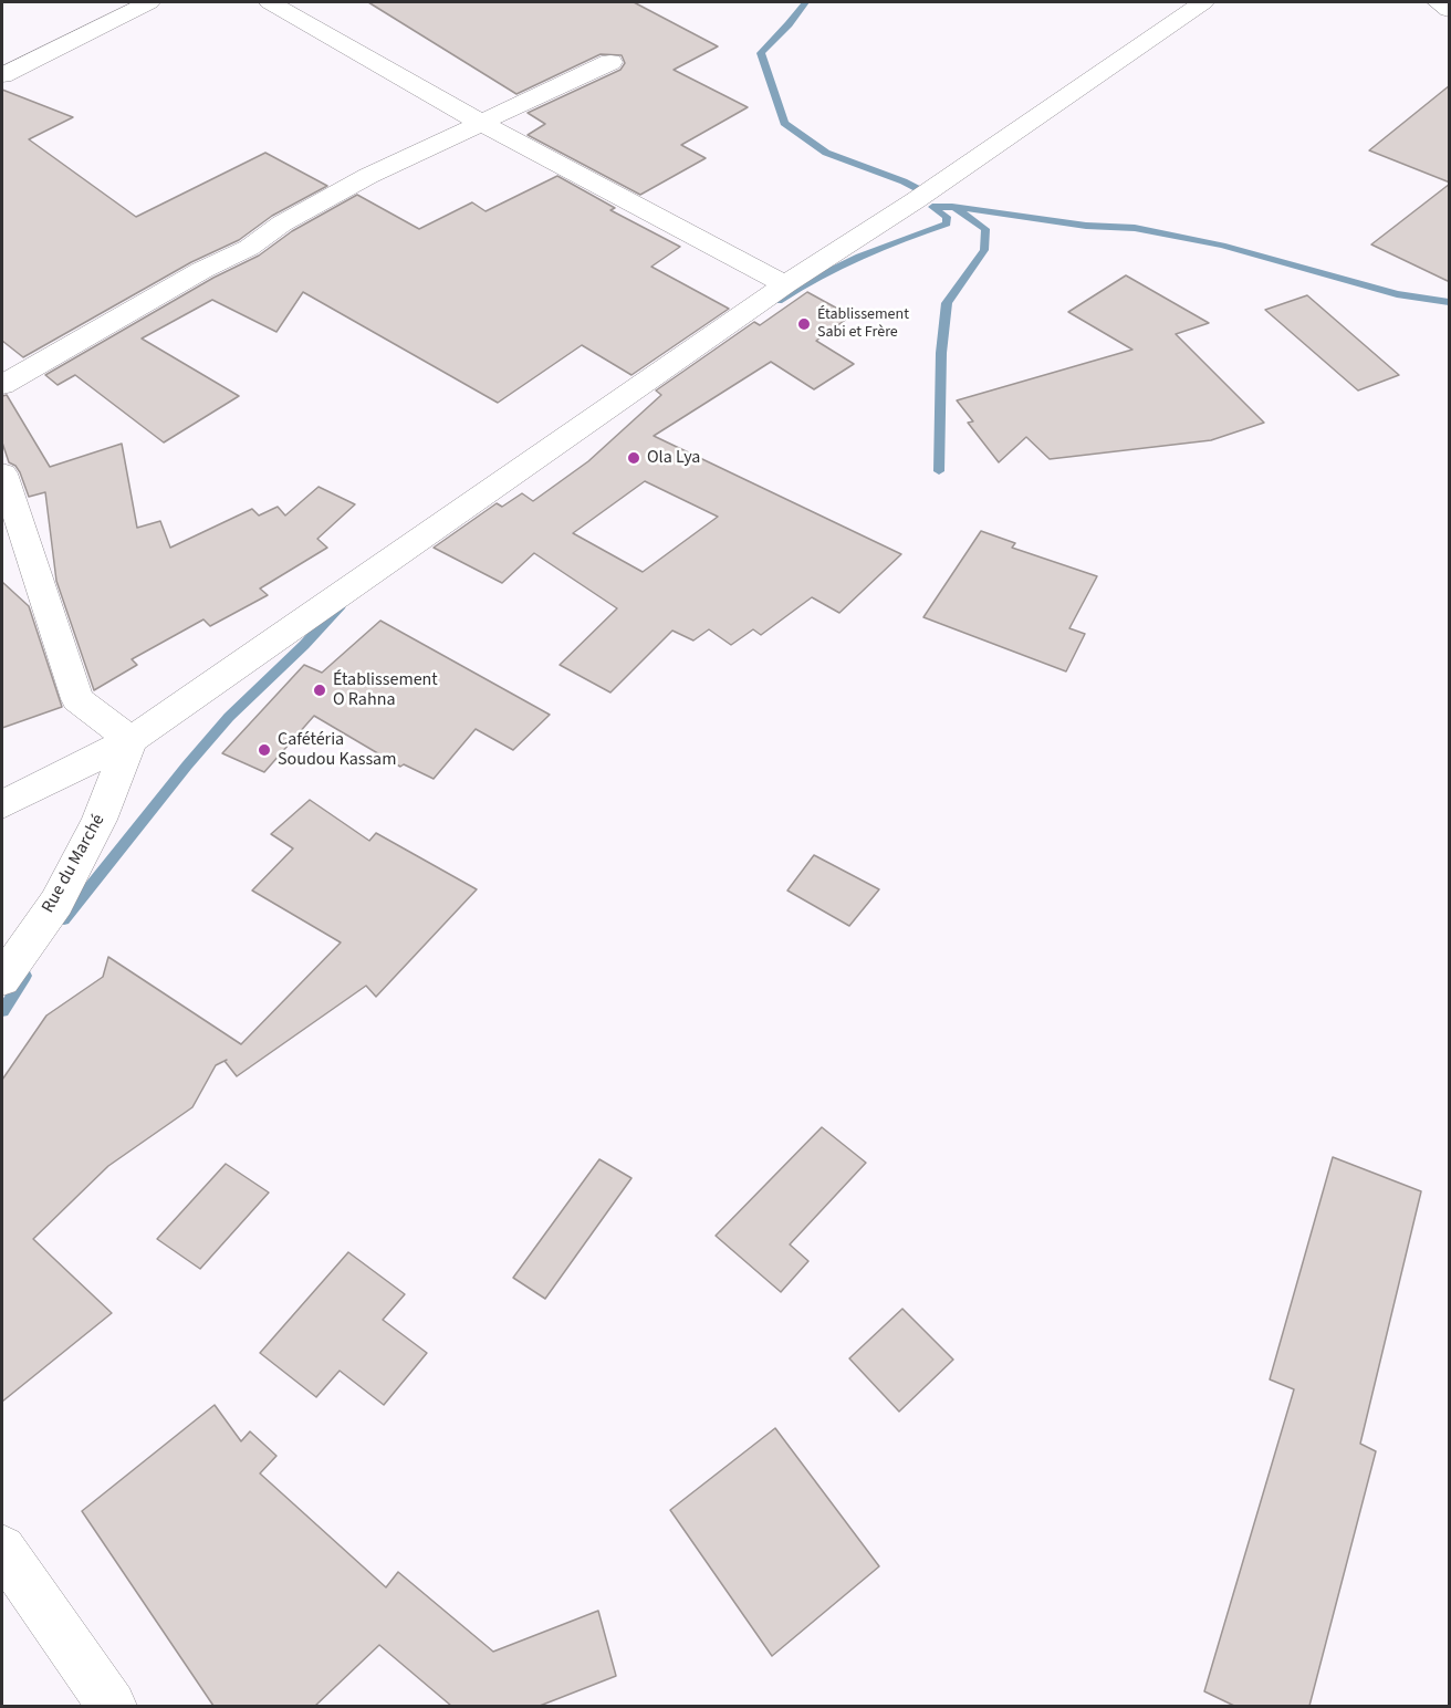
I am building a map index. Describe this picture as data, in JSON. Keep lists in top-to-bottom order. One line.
{"streets":{"main road":["Rue du Marché"]},"places":["Établissement Sabi et Frère","Ola Lya","Établissement O Rahna","Cafétéria Soudou Kassam"]}
